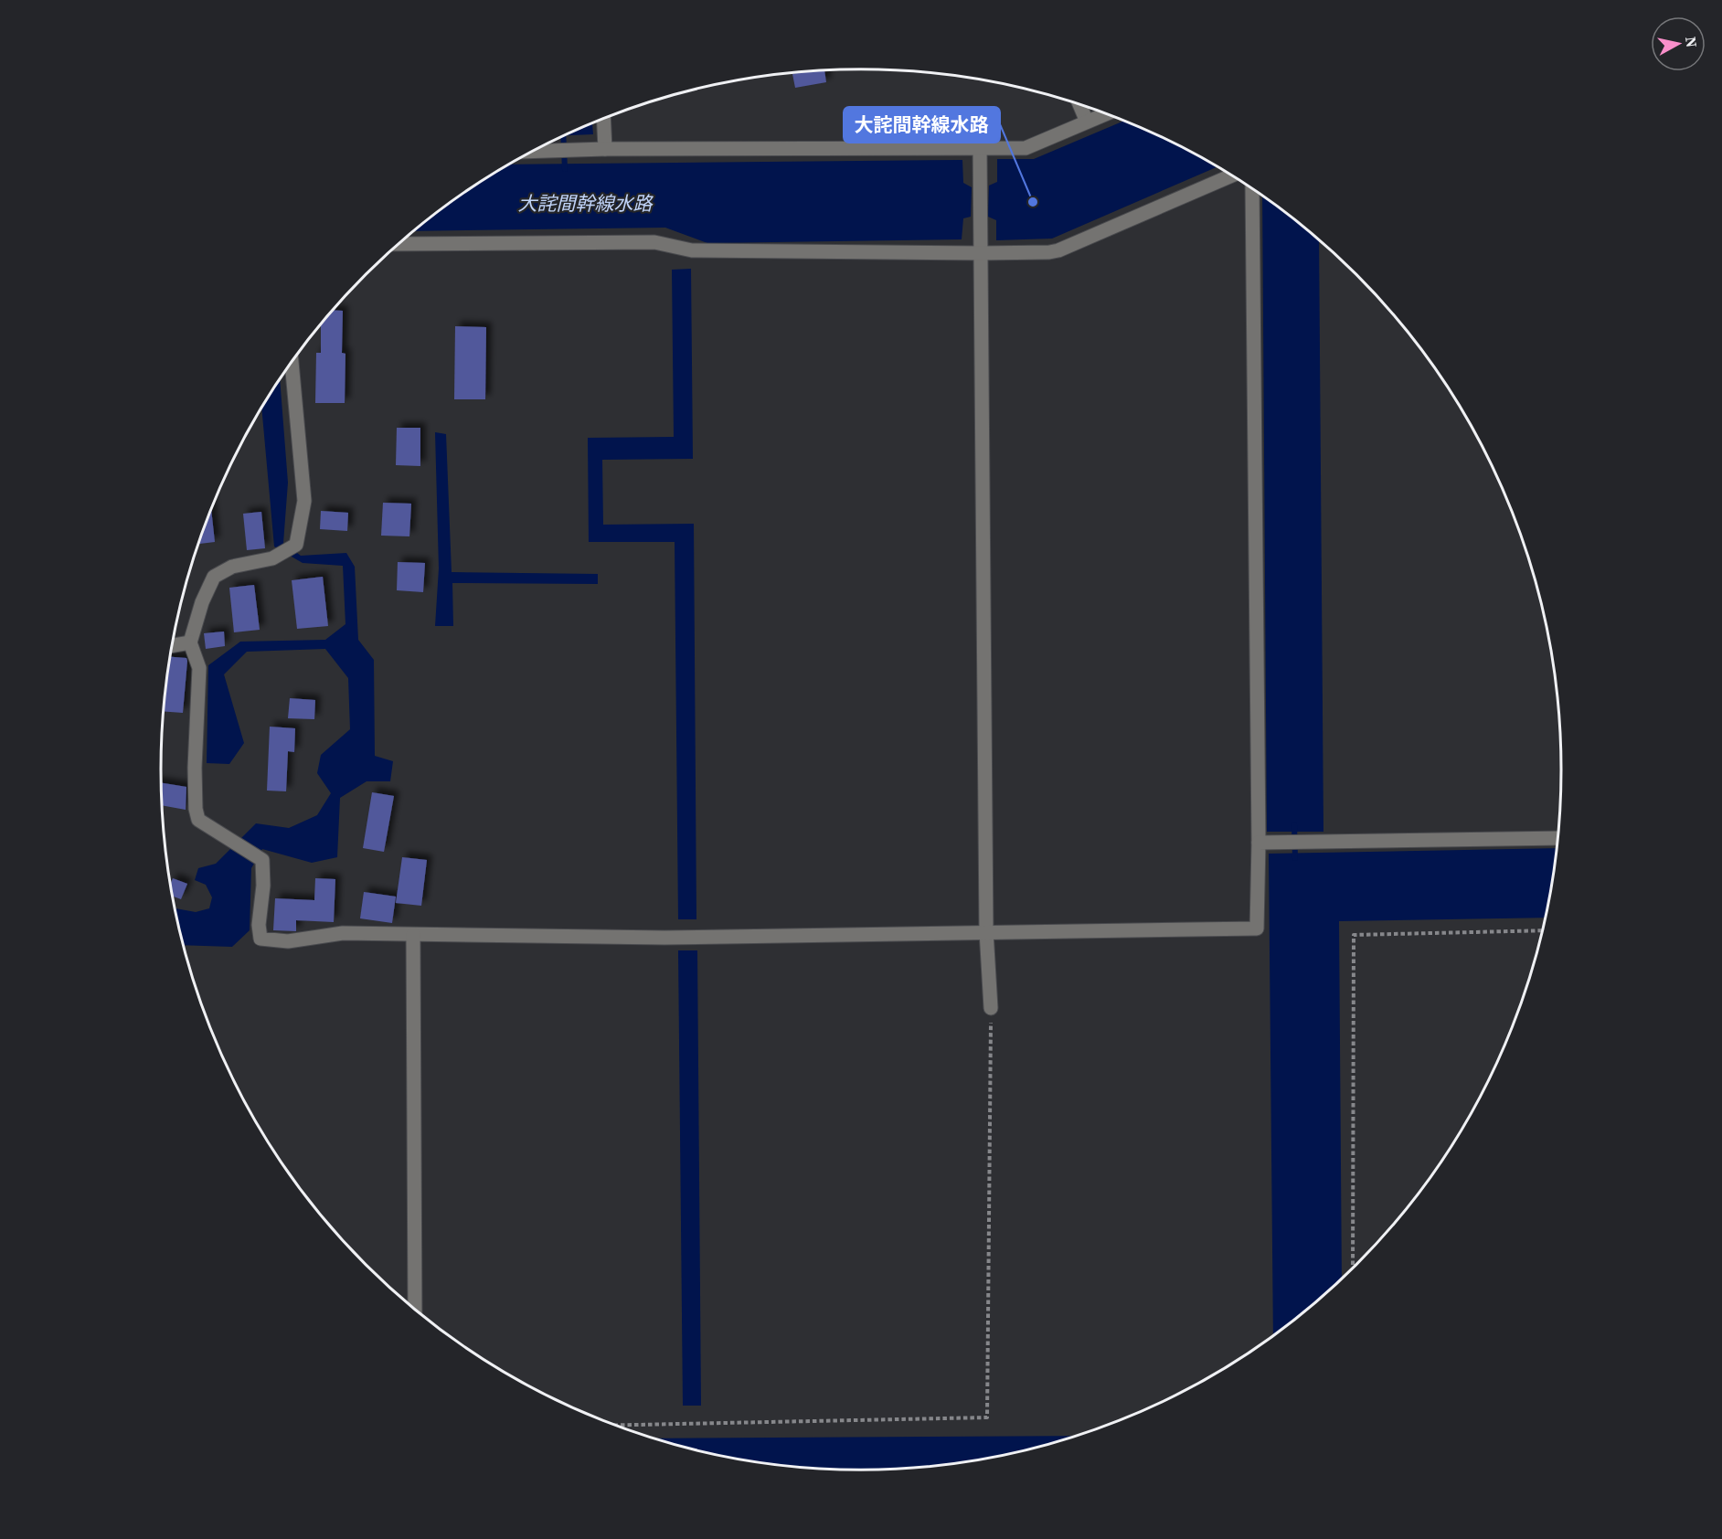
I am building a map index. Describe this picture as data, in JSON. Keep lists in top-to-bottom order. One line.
{"water":["大詫間幹線水路"],"places":["大詫間幹線水路"],"north":"right"}
